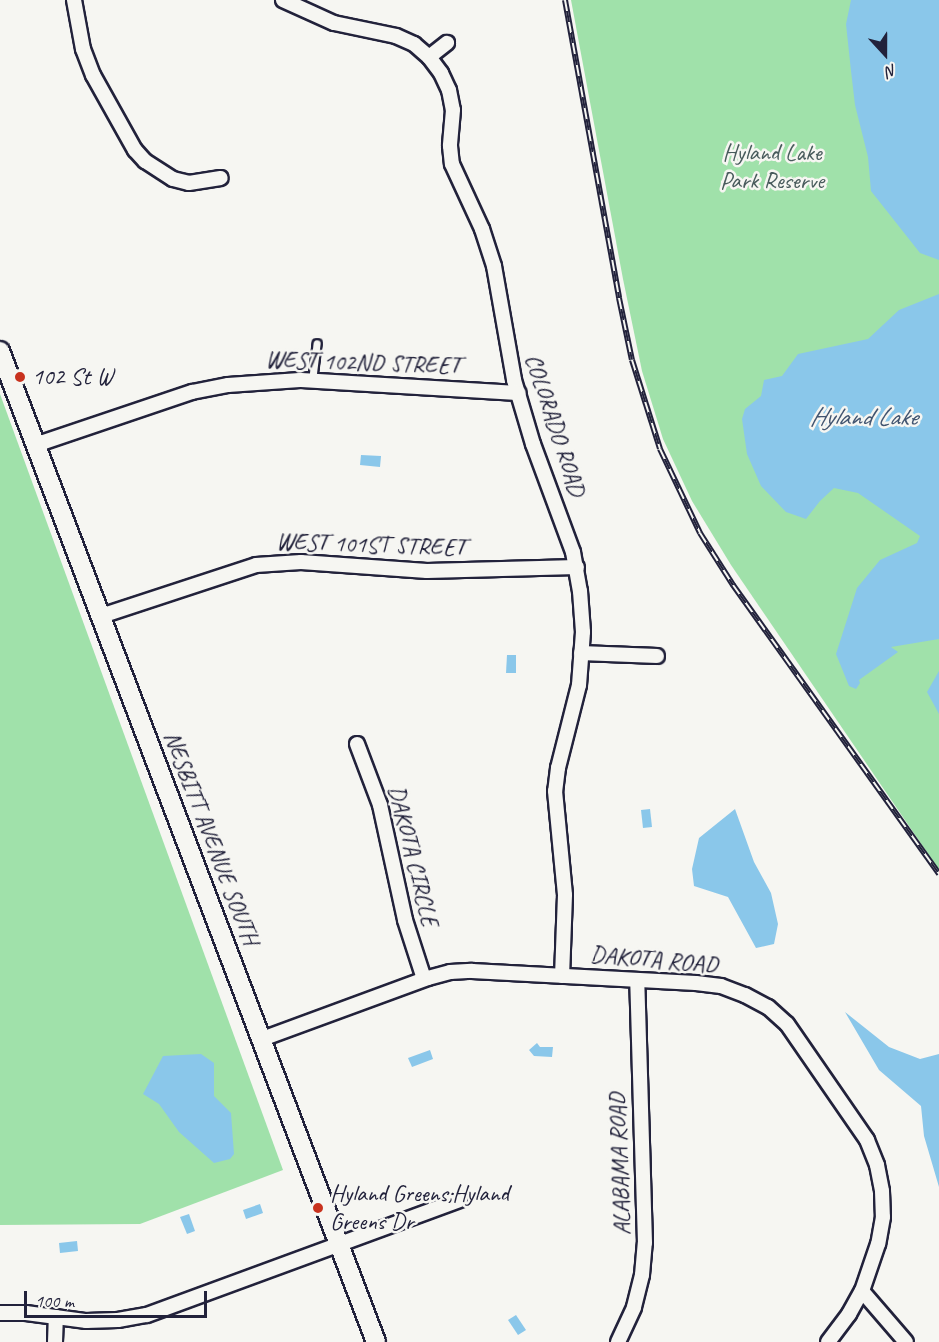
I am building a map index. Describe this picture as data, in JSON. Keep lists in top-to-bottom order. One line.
{"streets":{"street":["WEST 102ND STREET","COLORADO ROAD","WEST 101ST STREET","NESBITT AVENUE SOUTH","DAKOTA CIRCLE","DAKOTA ROAD","ALABAMA ROAD"]},"crossings":[["WEST 102ND STREET","COLORADO ROAD"],["WEST 102ND STREET","NESBITT AVENUE SOUTH"],["COLORADO ROAD","WEST 101ST STREET"],["COLORADO ROAD","DAKOTA ROAD"],["WEST 101ST STREET","NESBITT AVENUE SOUTH"],["NESBITT AVENUE SOUTH","DAKOTA ROAD"],["DAKOTA CIRCLE","DAKOTA ROAD"],["DAKOTA ROAD","ALABAMA ROAD"]],"water":["Hyland Lake"],"parks":["Hyland Lake Park Reserve"],"places":["102 St W","Hyland Greens;Hyland Greens Dr"],"scale_bar":"100 m","north":"bottom"}
